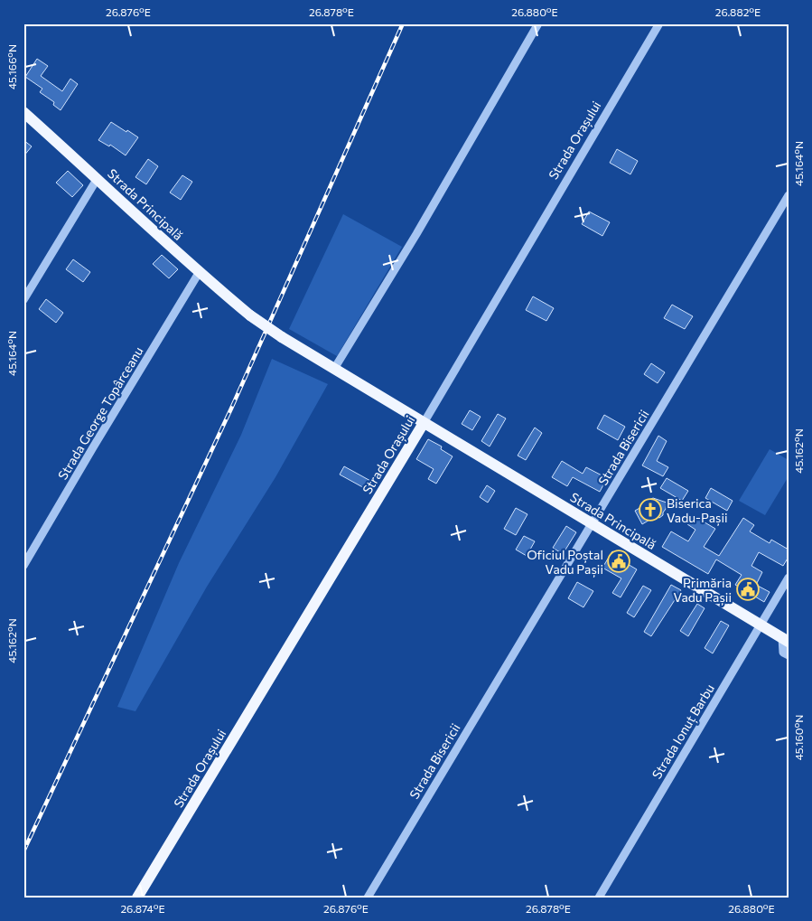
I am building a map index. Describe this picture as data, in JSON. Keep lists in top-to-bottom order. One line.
{"streets":{"main road":["Strada Orașului","Strada Principală"],"street":["Strada George Topârceanu","Strada Bisericii","Strada Ionuț Barbu"]},"crossings":[["Strada Orașului","Strada Principală"],["Strada Principală","Strada George Topârceanu"],["Strada Principală","Strada Bisericii"],["Strada Principală","Strada Ionuț Barbu"]],"places":{"church":["Biserica Vadu-Pașii"],"public building":["Oficiul Poștal Vadu Pașii","Primăria Vadu Pașii"]},"coordinates":["26.876°E","26.878°E","26.880°E","26.882°E","45.166°N","45.164°N","45.162°N","45.160°N","26.874°E"]}
